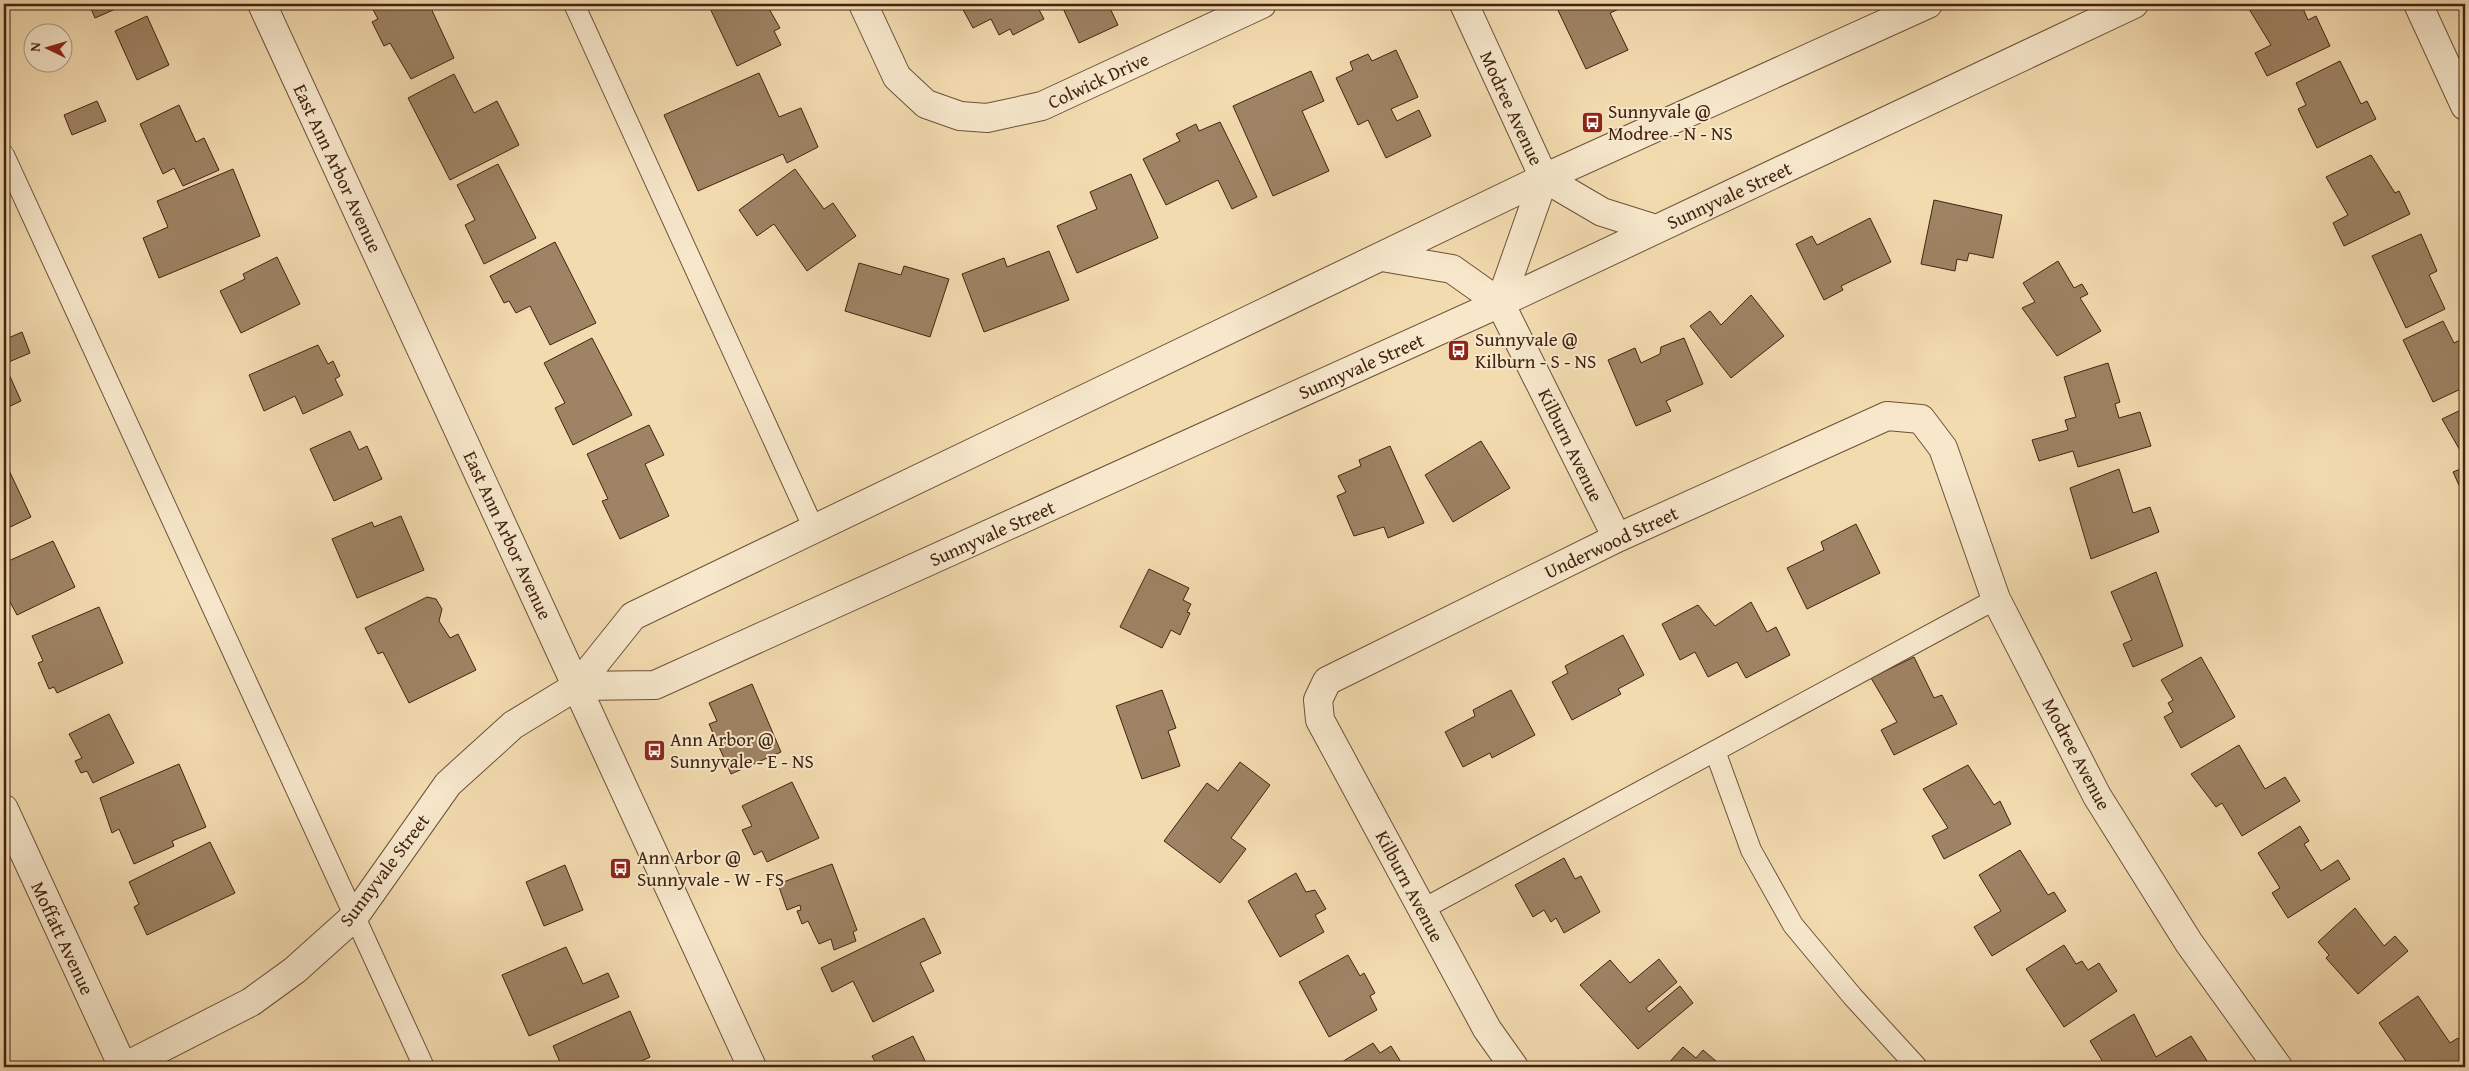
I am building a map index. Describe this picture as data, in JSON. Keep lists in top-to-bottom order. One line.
{"streets":{"street":["Colwick Drive","Modree Avenue","East Ann Arbor Avenue","Sunnyvale Street","Kilburn Avenue","Underwood Street","Moffatt Avenue"]},"crossings":[["Modree Avenue","Sunnyvale Street"],["Modree Avenue","Kilburn Avenue"],["Modree Avenue","Underwood Street"],["East Ann Arbor Avenue","Sunnyvale Street"],["Sunnyvale Street","Kilburn Avenue"],["Sunnyvale Street","Moffatt Avenue"],["Kilburn Avenue","Underwood Street"]],"places":{"bus stop":["Sunnyvale @ Modree - N - NS","Sunnyvale @ Kilburn - S - NS","Ann Arbor @ Sunnyvale - E - NS","Ann Arbor @ Sunnyvale - W - FS"]},"north":"left"}
